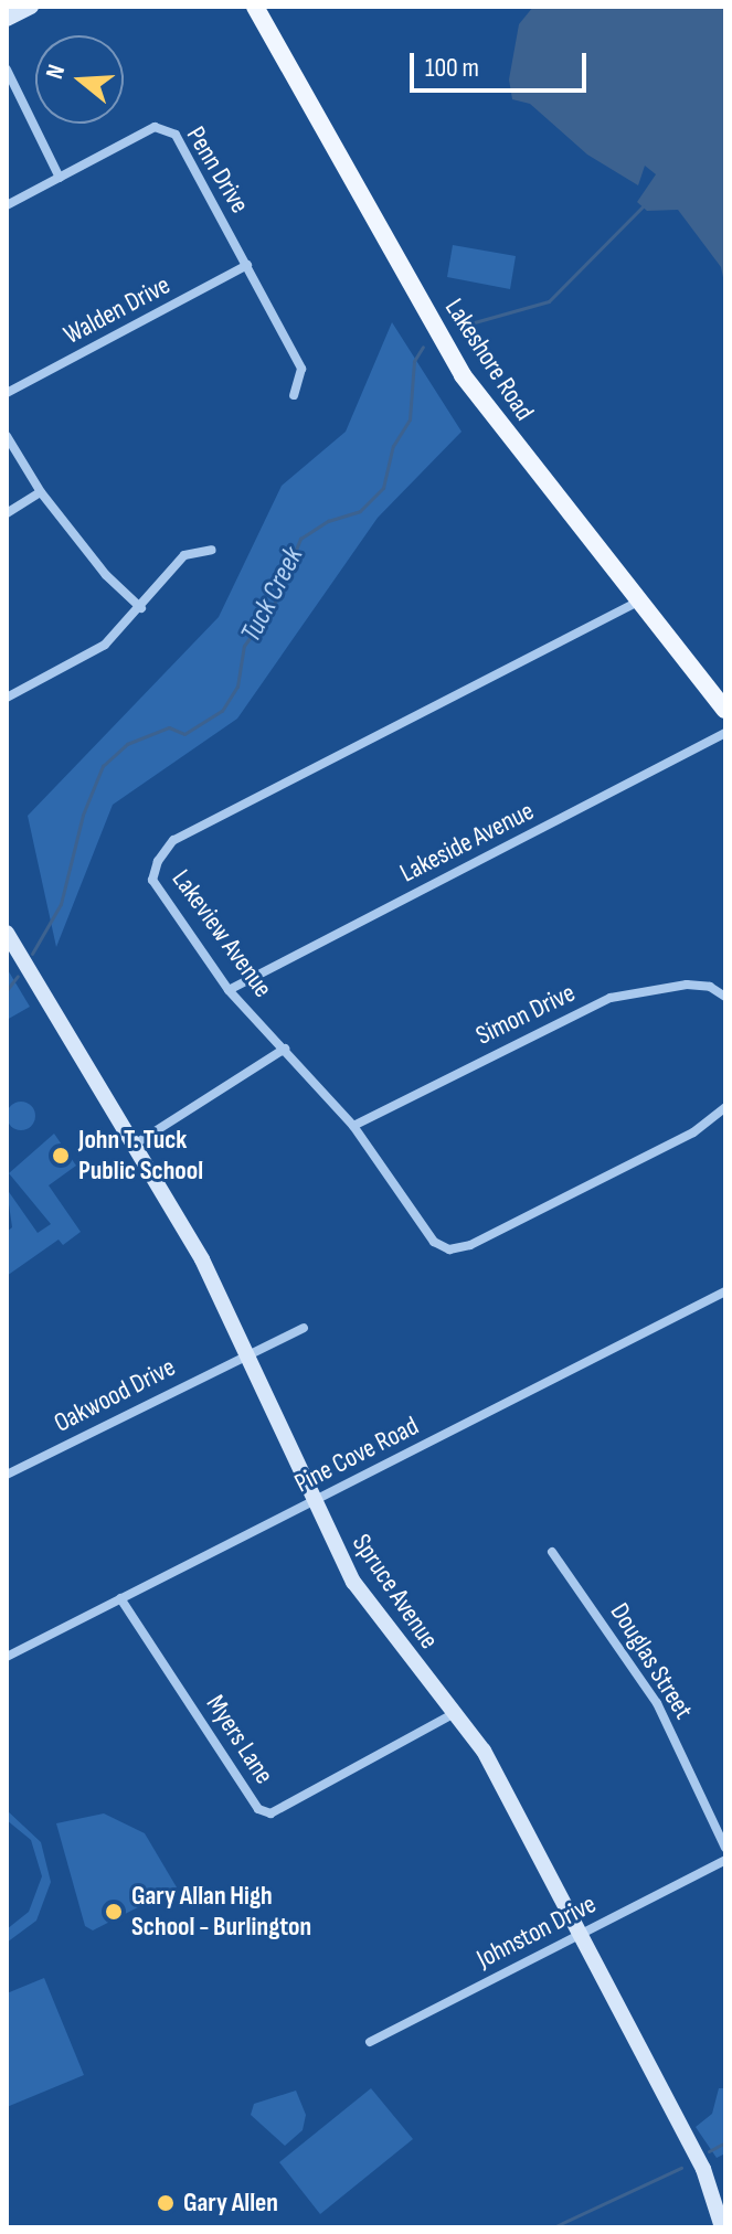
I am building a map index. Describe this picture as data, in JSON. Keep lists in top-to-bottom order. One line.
{"streets":{"main road":["Lakeshore Road"],"street":["Penn Drive","Walden Drive","Lakeside Avenue","Lakeview Avenue","Simon Drive","Oakwood Drive","Pine Cove Road","Spruce Avenue","Douglas Street","Myers Lane","Johnston Drive"]},"crossings":[["Penn Drive","Walden Drive"],["Lakeshore Road","Lakeview Avenue"],["Lakeside Avenue","Lakeview Avenue"],["Lakeview Avenue","Simon Drive"],["Oakwood Drive","Spruce Avenue"],["Pine Cove Road","Spruce Avenue"],["Pine Cove Road","Myers Lane"],["Spruce Avenue","Myers Lane"],["Spruce Avenue","Johnston Drive"]],"water":["Tuck Creek"],"places":["John T. Tuck Public School","Gary Allan High School - Burlington","Gary Allen"],"scale_bar":"100 m","north":"left"}
